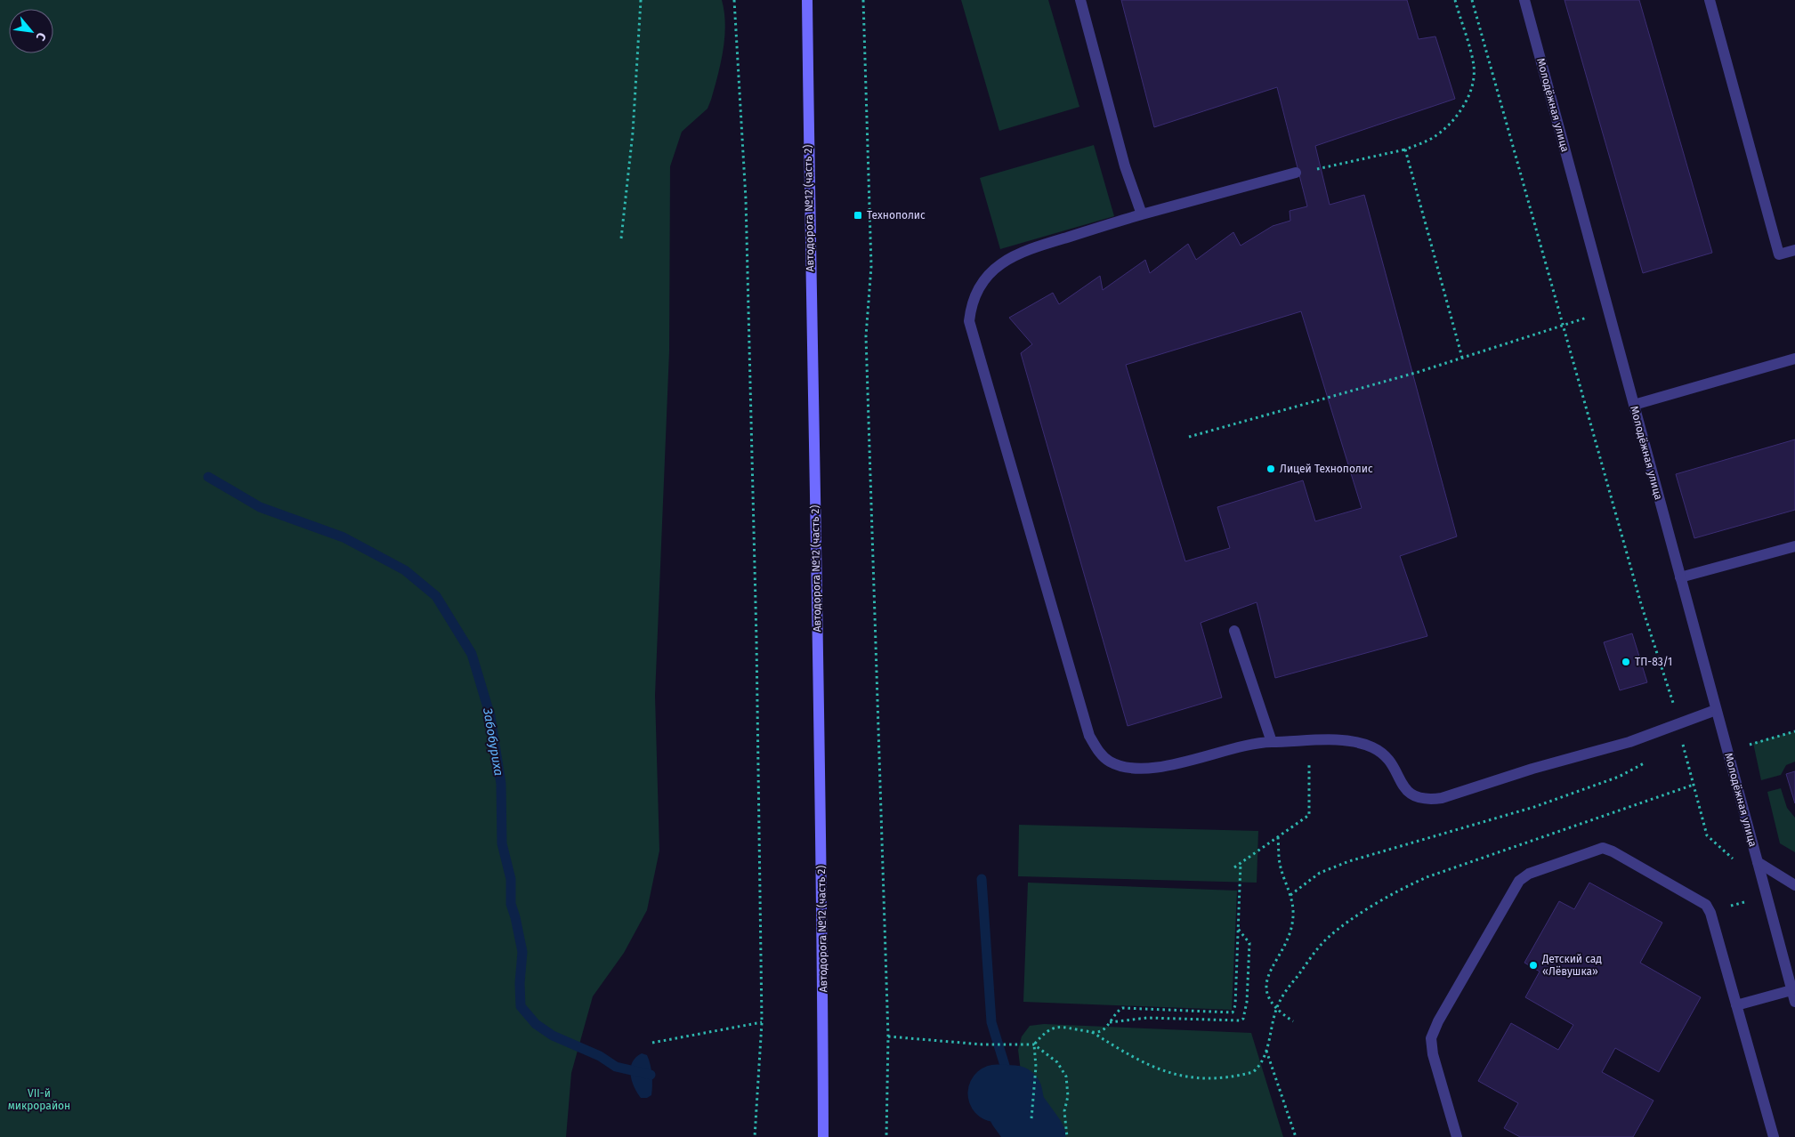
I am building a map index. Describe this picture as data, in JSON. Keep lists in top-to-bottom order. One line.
{"streets":{"street":["Молодёжная улица","Автодорога №12 (часть 2)"]},"water":["Забобуриха"],"parks":["VII-й микрорайон"],"places":{"transit":["Технополис"],"other":["Лицей Технополис","ТП-83/1","Детский сад «Лёвушка»"]},"north":"bottom right"}
